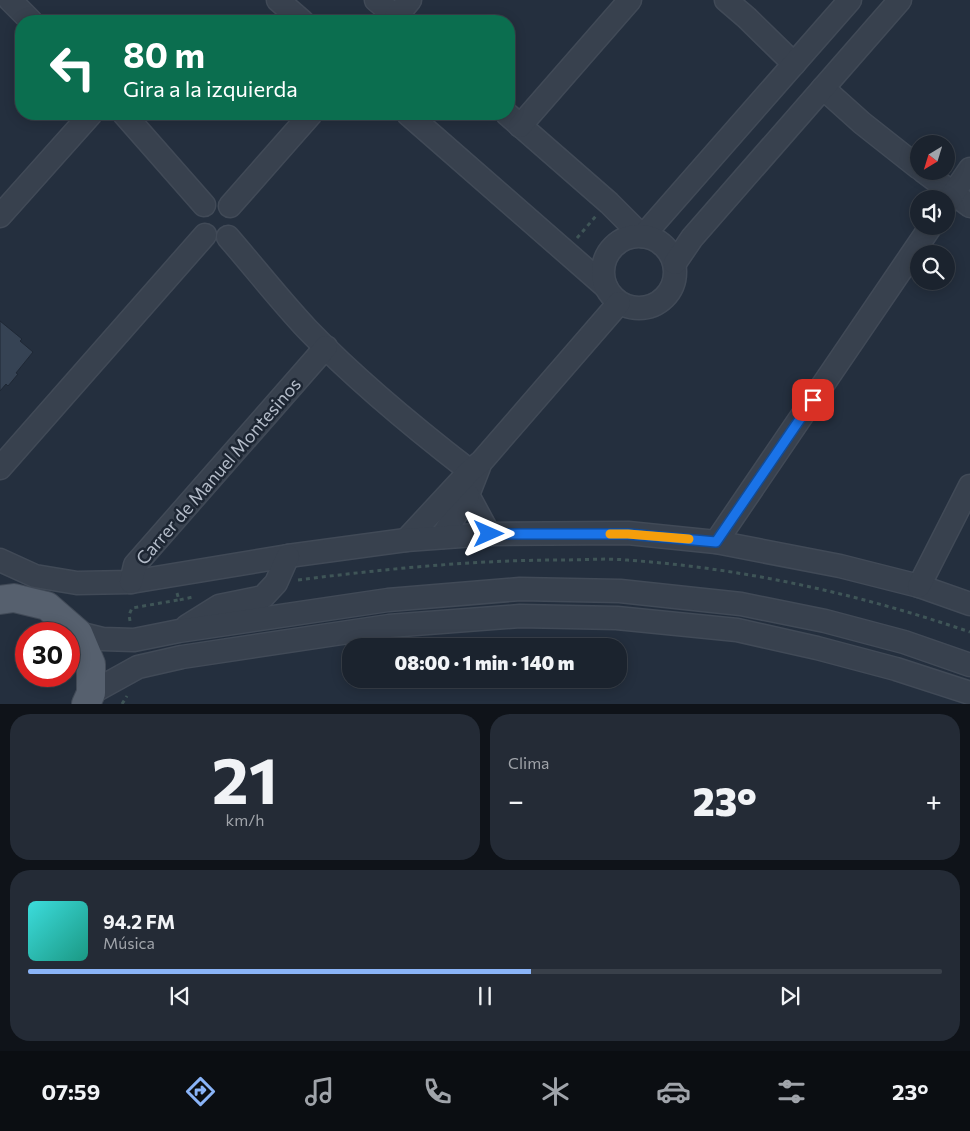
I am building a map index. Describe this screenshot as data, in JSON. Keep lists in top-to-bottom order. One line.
{"streets":{"street":["Carrer de Manuel Montesinos"]},"north":"bottom left","page":{"turn":["80 m","Gira a la izquierda"],"limit":"30","trip":"08:00 · 1 min · 140 m","tile":[["21","km/h"],"Clima"],"heat":["−","23°","+"],"song":["94.2 FM","Música"],"tabs":["07:59","23°"]}}
